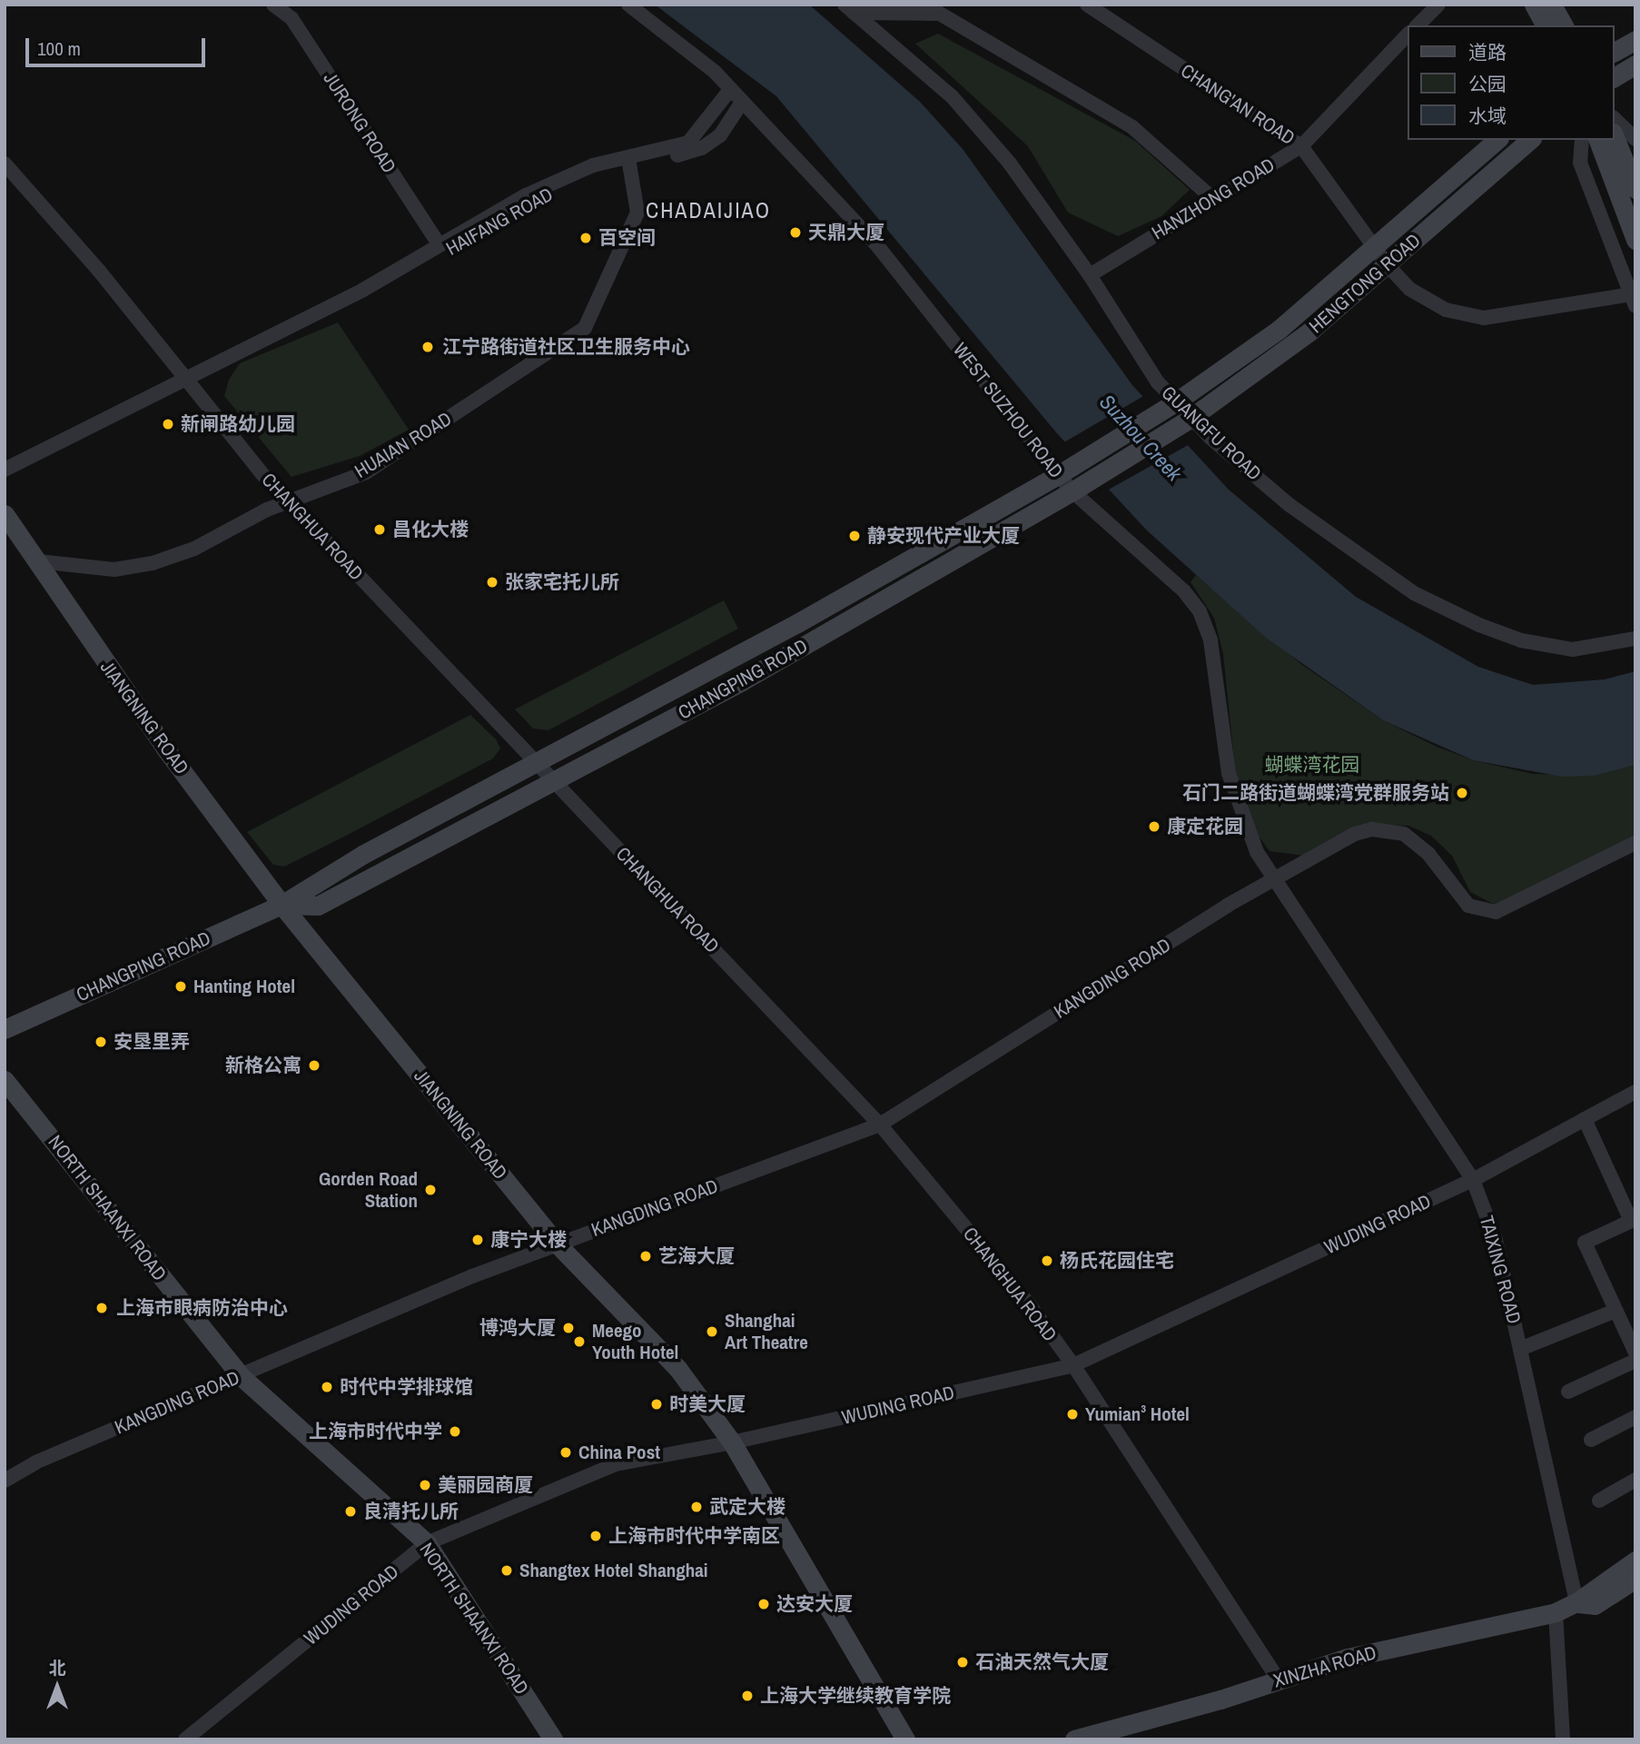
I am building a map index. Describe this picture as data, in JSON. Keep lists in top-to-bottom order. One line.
{"streets":{"main road":["HENGTONG ROAD","CHANGPING ROAD","JIANGNING ROAD","NORTH SHAANXI ROAD","XINZHA ROAD"],"street":["CHANG'AN ROAD","JURONG ROAD","HANZHONG ROAD","HAIFANG ROAD","WEST SUZHOU ROAD","GUANGFU ROAD","HUAIAN ROAD","CHANGHUA ROAD","KANGDING ROAD","WUDING ROAD","TAIXING ROAD"]},"crossings":[["CHANG'AN ROAD","HANZHONG ROAD"],["CHANG'AN ROAD","HENGTONG ROAD"],["JURONG ROAD","HAIFANG ROAD"],["HANZHONG ROAD","GUANGFU ROAD"],["HAIFANG ROAD","WEST SUZHOU ROAD"],["HAIFANG ROAD","HUAIAN ROAD"],["HAIFANG ROAD","CHANGHUA ROAD"],["HENGTONG ROAD","GUANGFU ROAD"],["HENGTONG ROAD","CHANGPING ROAD"],["WEST SUZHOU ROAD","CHANGPING ROAD"],["WEST SUZHOU ROAD","KANGDING ROAD"],["WEST SUZHOU ROAD","TAIXING ROAD"],["GUANGFU ROAD","CHANGPING ROAD"],["HUAIAN ROAD","CHANGHUA ROAD"],["HUAIAN ROAD","JIANGNING ROAD"],["CHANGHUA ROAD","CHANGPING ROAD"],["CHANGHUA ROAD","KANGDING ROAD"],["CHANGHUA ROAD","WUDING ROAD"],["CHANGHUA ROAD","XINZHA ROAD"],["CHANGPING ROAD","JIANGNING ROAD"],["JIANGNING ROAD","KANGDING ROAD"],["JIANGNING ROAD","WUDING ROAD"],["KANGDING ROAD","NORTH SHAANXI ROAD"],["KANGDING ROAD","TAIXING ROAD"],["NORTH SHAANXI ROAD","WUDING ROAD"],["WUDING ROAD","TAIXING ROAD"],["TAIXING ROAD","XINZHA ROAD"]],"districts":["CHADAIJIAO"],"water":["Suzhou Creek"],"parks":["蝴蝶湾花园"],"places":["天鼎大厦","百空间","江宁路街道社区卫生服务中心","新闸路幼儿园","昌化大楼","静安现代产业大厦","张家宅托儿所","石门二路街道蝴蝶湾党群服务站","康定花园","Hanting Hotel","安垦里弄","新格公寓","Gorden Road Station","康宁大楼","艺海大厦","杨氏花园住宅","上海市眼病防治中心","博鸿大厦","Shanghai Art Theatre","Meego Youth Hotel","时代中学排球馆","时美大厦","Yumian³ Hotel","上海市时代中学","China Post","美丽园商厦","武定大楼","良清托儿所","上海市时代中学南区","Shangtex Hotel Shanghai","达安大厦","石油天然气大厦","上海大学继续教育学院"],"legend":["道路","公园","水域"],"scale_bar":"100 m","north":"top"}
